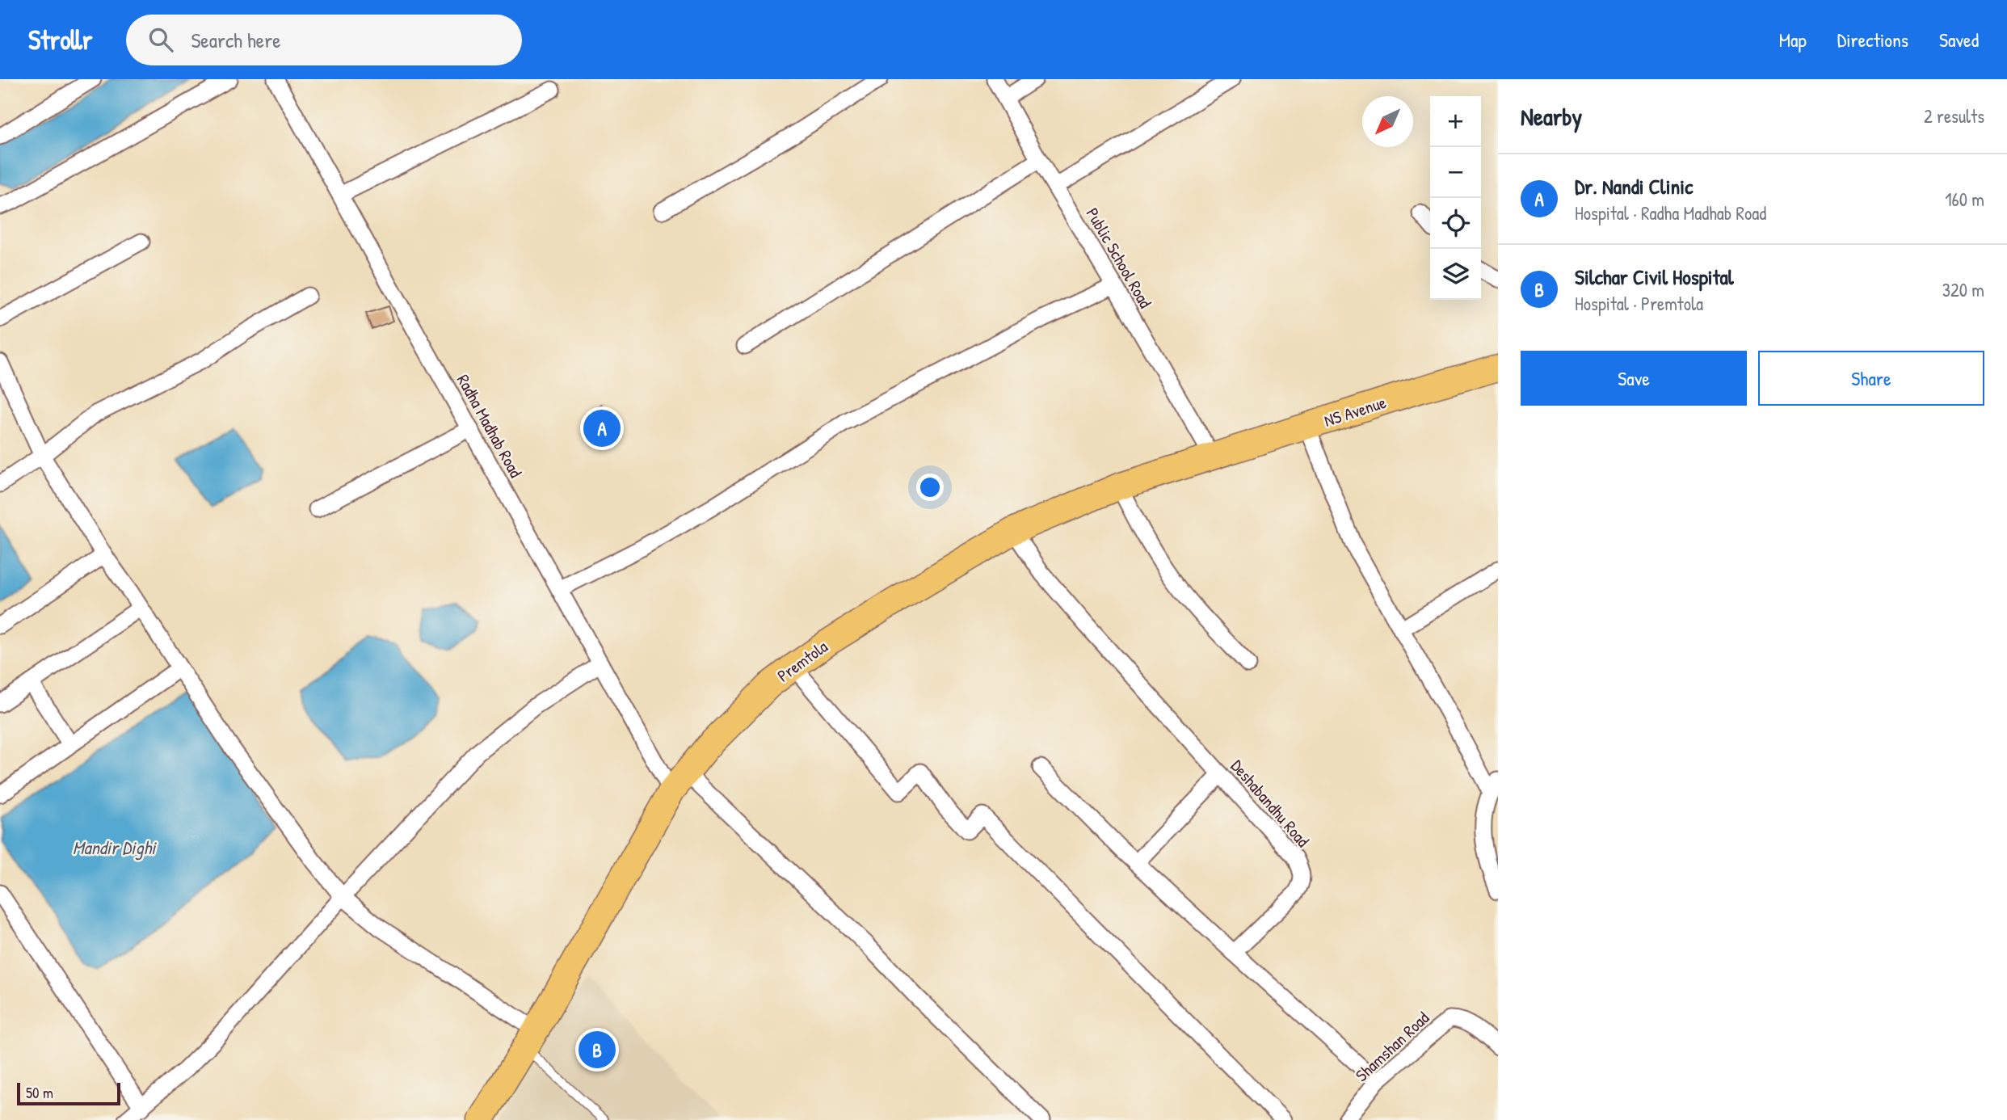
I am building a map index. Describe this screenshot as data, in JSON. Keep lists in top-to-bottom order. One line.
{"streets":{"highway":["NS Avenue","Premtola"],"street":["Public School Road","Radha Madhab Road","Deshabandhu Road","Shamshan Road"]},"crossings":[["Public School Road","NS Avenue"],["Public School Road","Premtola"],["NS Avenue","Premtola"],["Radha Madhab Road","Premtola"],["Premtola","Deshabandhu Road"]],"water":["Mandir Dighi"],"scale_bar":"50 m","north":"bottom left","page":{"header":"Strollr","search":"Search here","nav":["Map","Directions","Saved"],"heading":["Nearby","2 results"],"map_buttons":["+","−"],"list":[{"mark":"A","name":"Dr. Nandi Clinic","note":"Hospital · Radha Madhab Road","value":"160 m"},{"mark":"B","name":"Silchar Civil Hospital","note":"Hospital · Premtola","value":"320 m"}],"buttons":["Save","Share"],"pins":["A","B"],"scale":"50 m"}}
